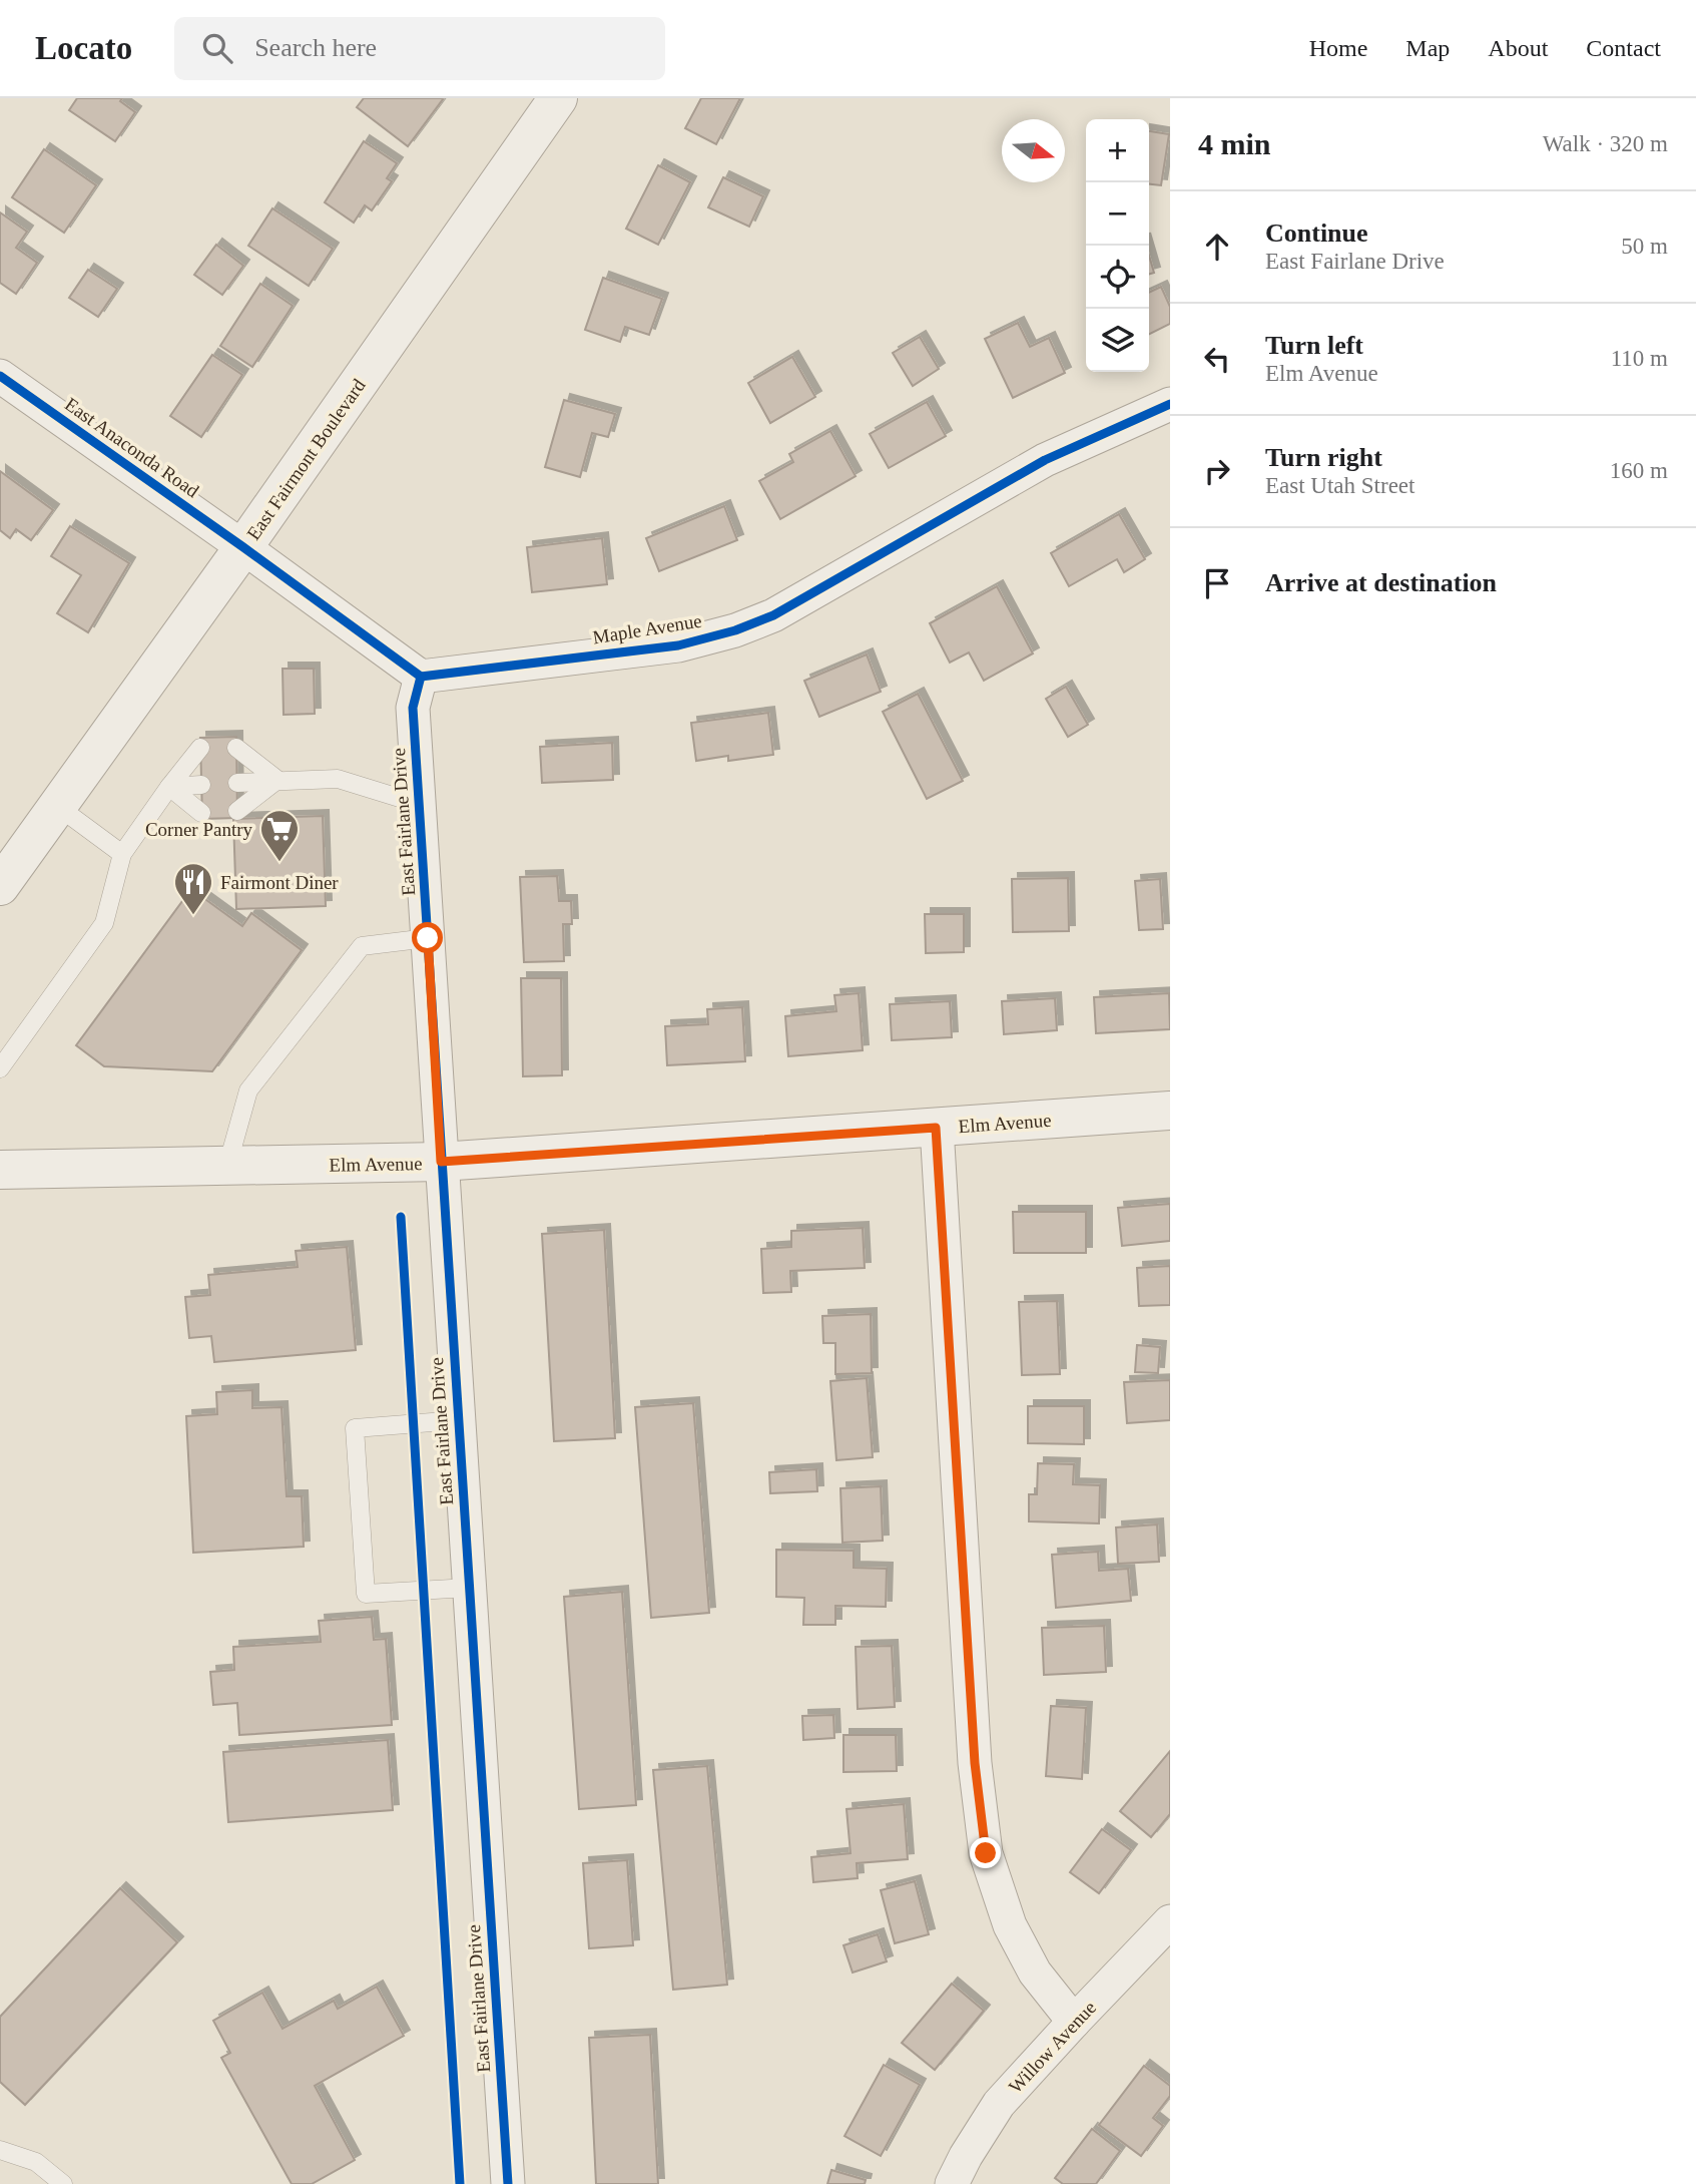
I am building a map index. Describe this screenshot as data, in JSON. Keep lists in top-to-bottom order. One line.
{"streets":{"street":["East Anaconda Road","East Fairmont Boulevard","Maple Avenue","East Fairlane Drive","Elm Avenue","Willow Avenue"]},"crossings":[["East Anaconda Road","East Fairmont Boulevard"],["Maple Avenue","East Fairlane Drive"],["East Fairlane Drive","Elm Avenue"]],"places":{"supermarket":["Corner Pantry"],"restaurant":["Fairmont Diner"]},"north":"right","page":{"header":"Locato","search":"Search here","nav":["Home","Map","About","Contact"],"heading":["4 min","Walk · 320 m"],"map_buttons":["+","−"],"list":[["Continue","East Fairlane Drive","50 m"],["Turn left","Elm Avenue","110 m"],["Turn right","East Utah Street","160 m"],"Arrive at destination"]}}
